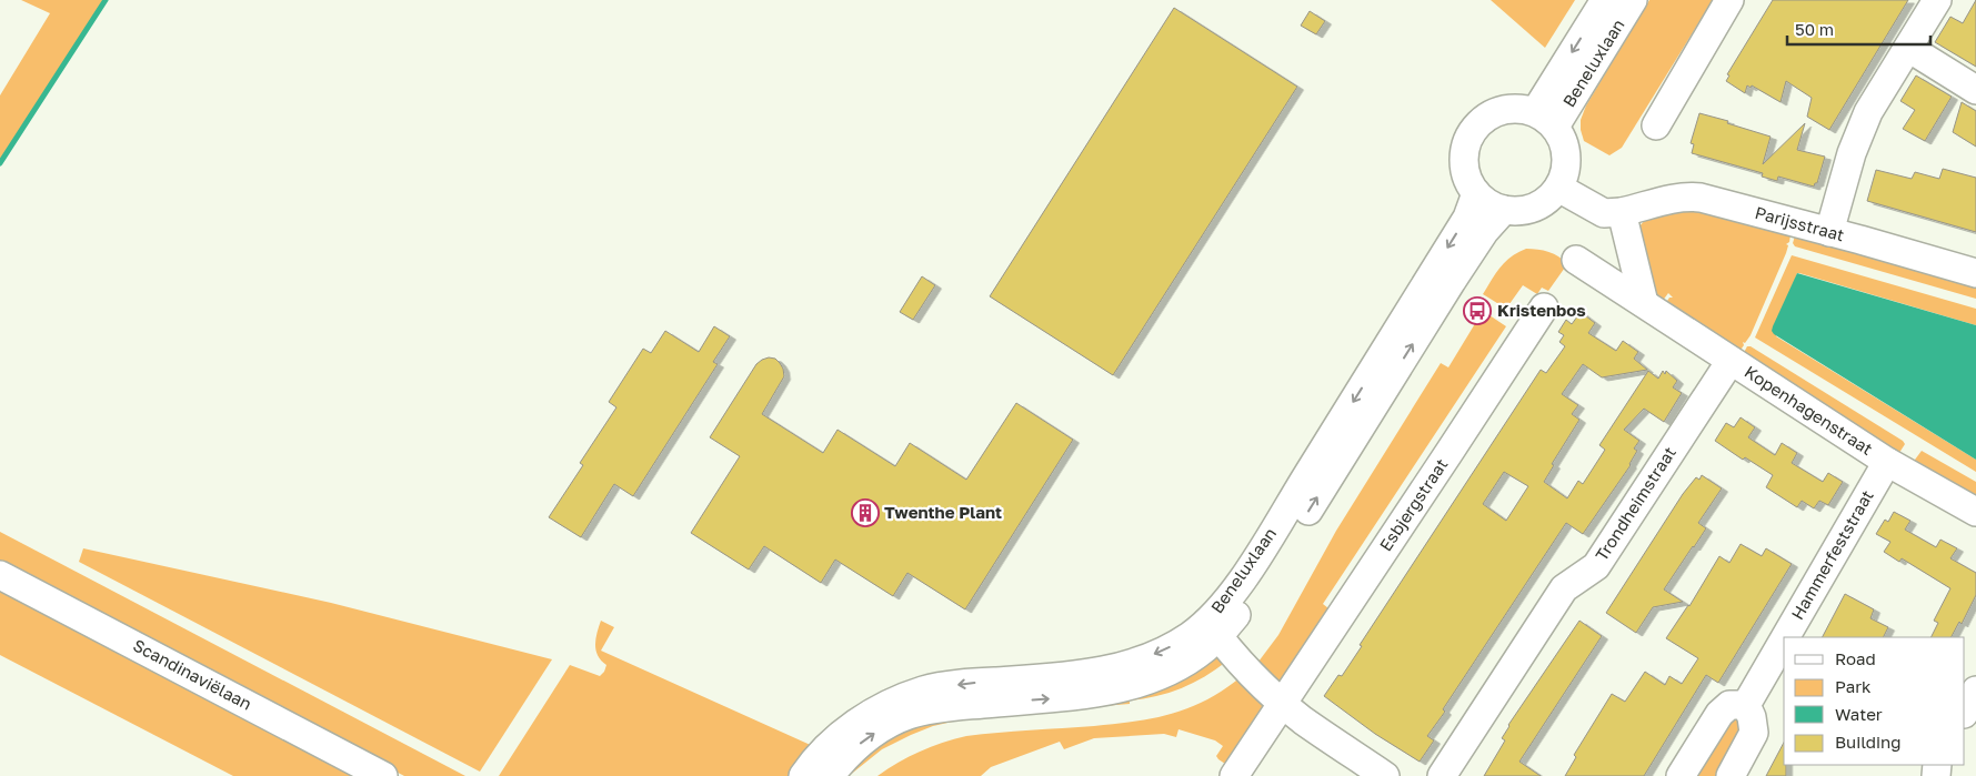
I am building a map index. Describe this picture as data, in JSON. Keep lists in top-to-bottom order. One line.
{"streets":{"street":["Beneluxlaan","Parijsstraat","Kopenhagenstraat","Trondheimstraat","Esbjergstraat","Hammerfeststraat","Scandinaviëlaan"]},"crossings":[["Kopenhagenstraat","Trondheimstraat"],["Kopenhagenstraat","Hammerfeststraat"]],"places":{"bus stop":["Kristenbos"],"building":["Twenthe Plant"]},"legend":["Road","Park","Water","Building"],"scale_bar":"50 m"}
